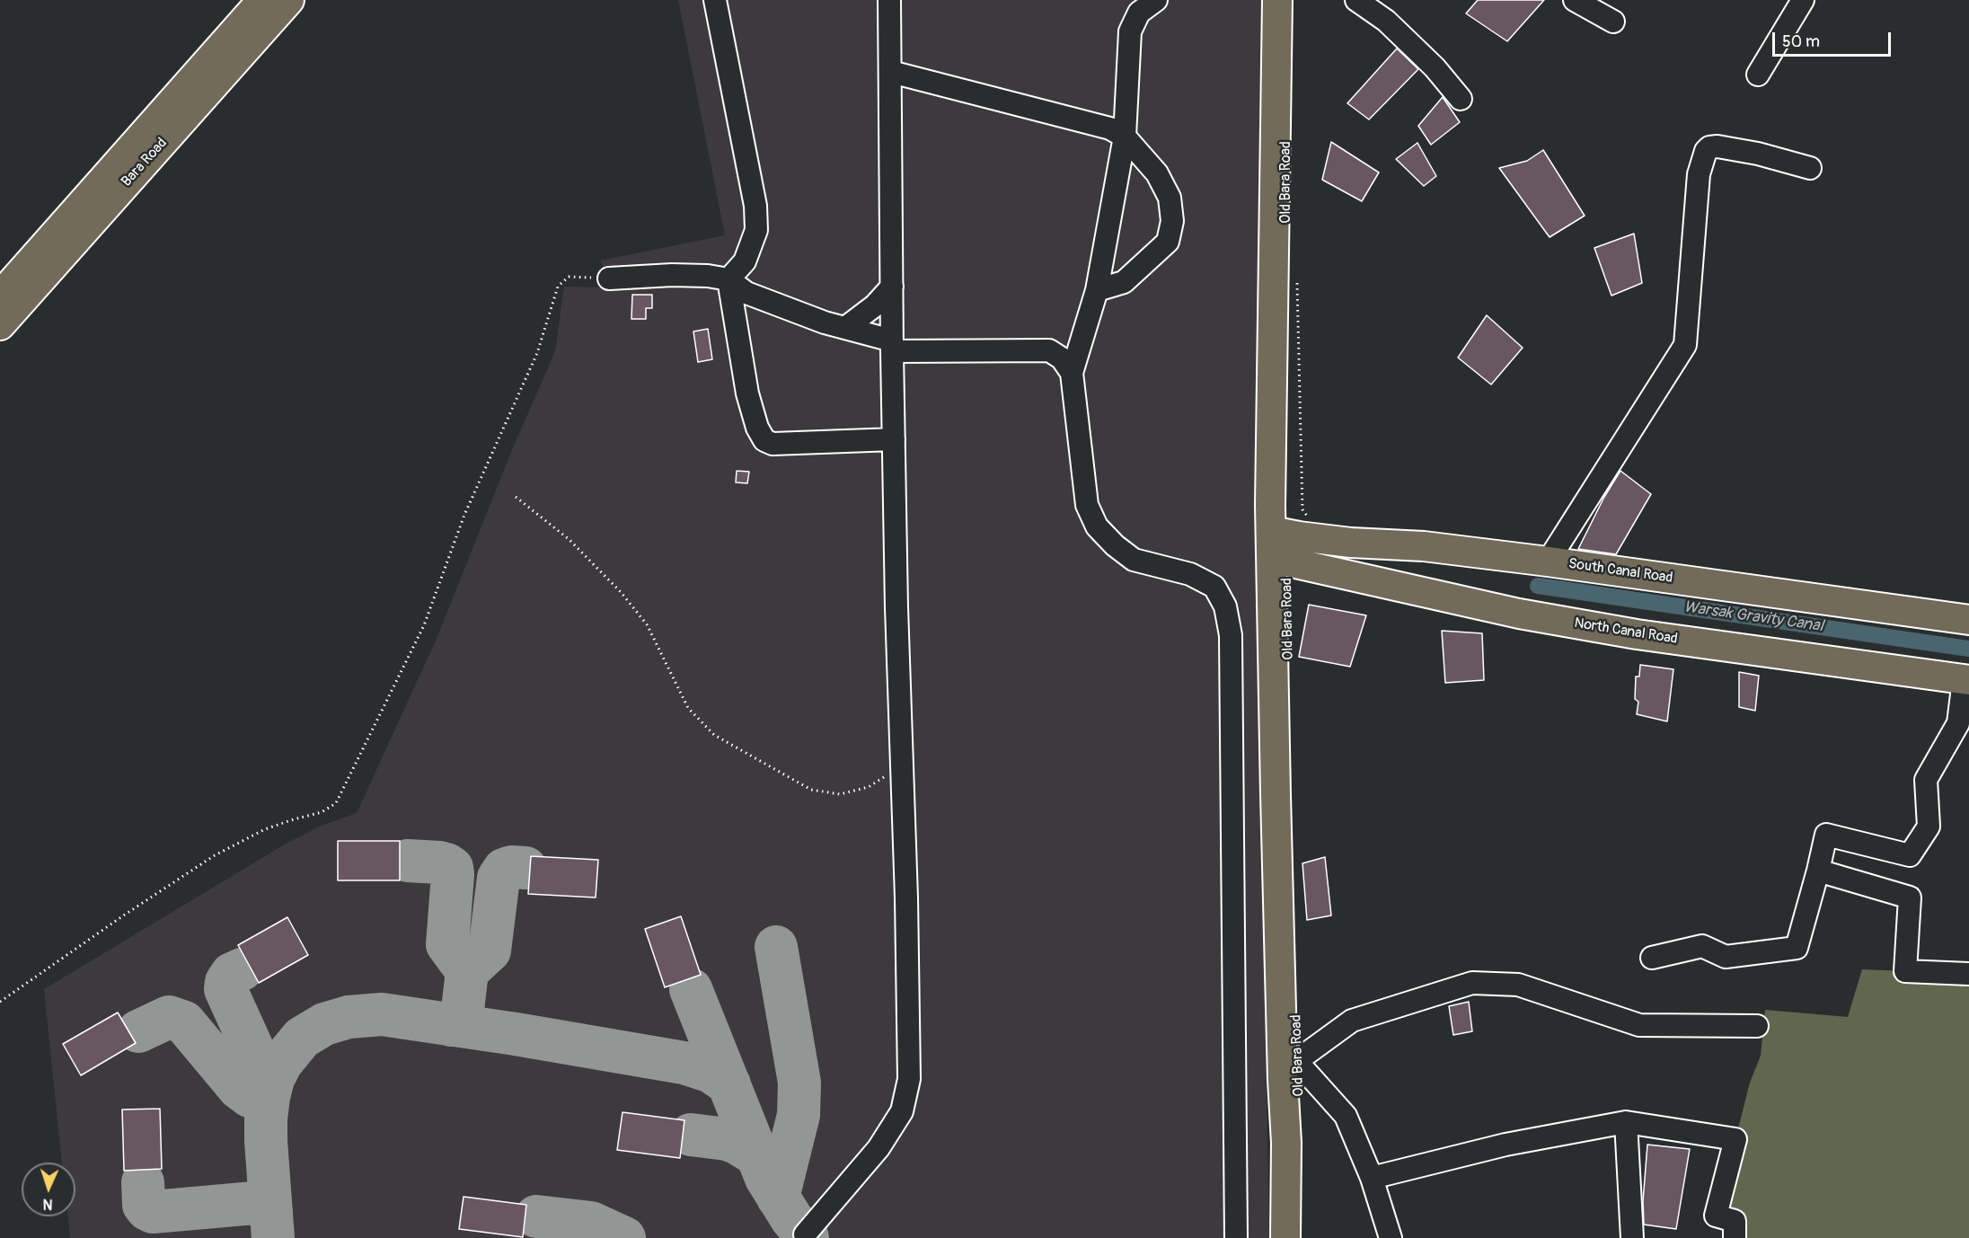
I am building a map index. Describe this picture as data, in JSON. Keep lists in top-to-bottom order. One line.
{"streets":{"main road":["Bara Road","Old Bara Road","South Canal Road","North Canal Road"]},"crossings":[["Old Bara Road","South Canal Road"],["Old Bara Road","North Canal Road"],["South Canal Road","North Canal Road"]],"water":["Warsak Gravity Canal"],"scale_bar":"50 m","north":"bottom"}
